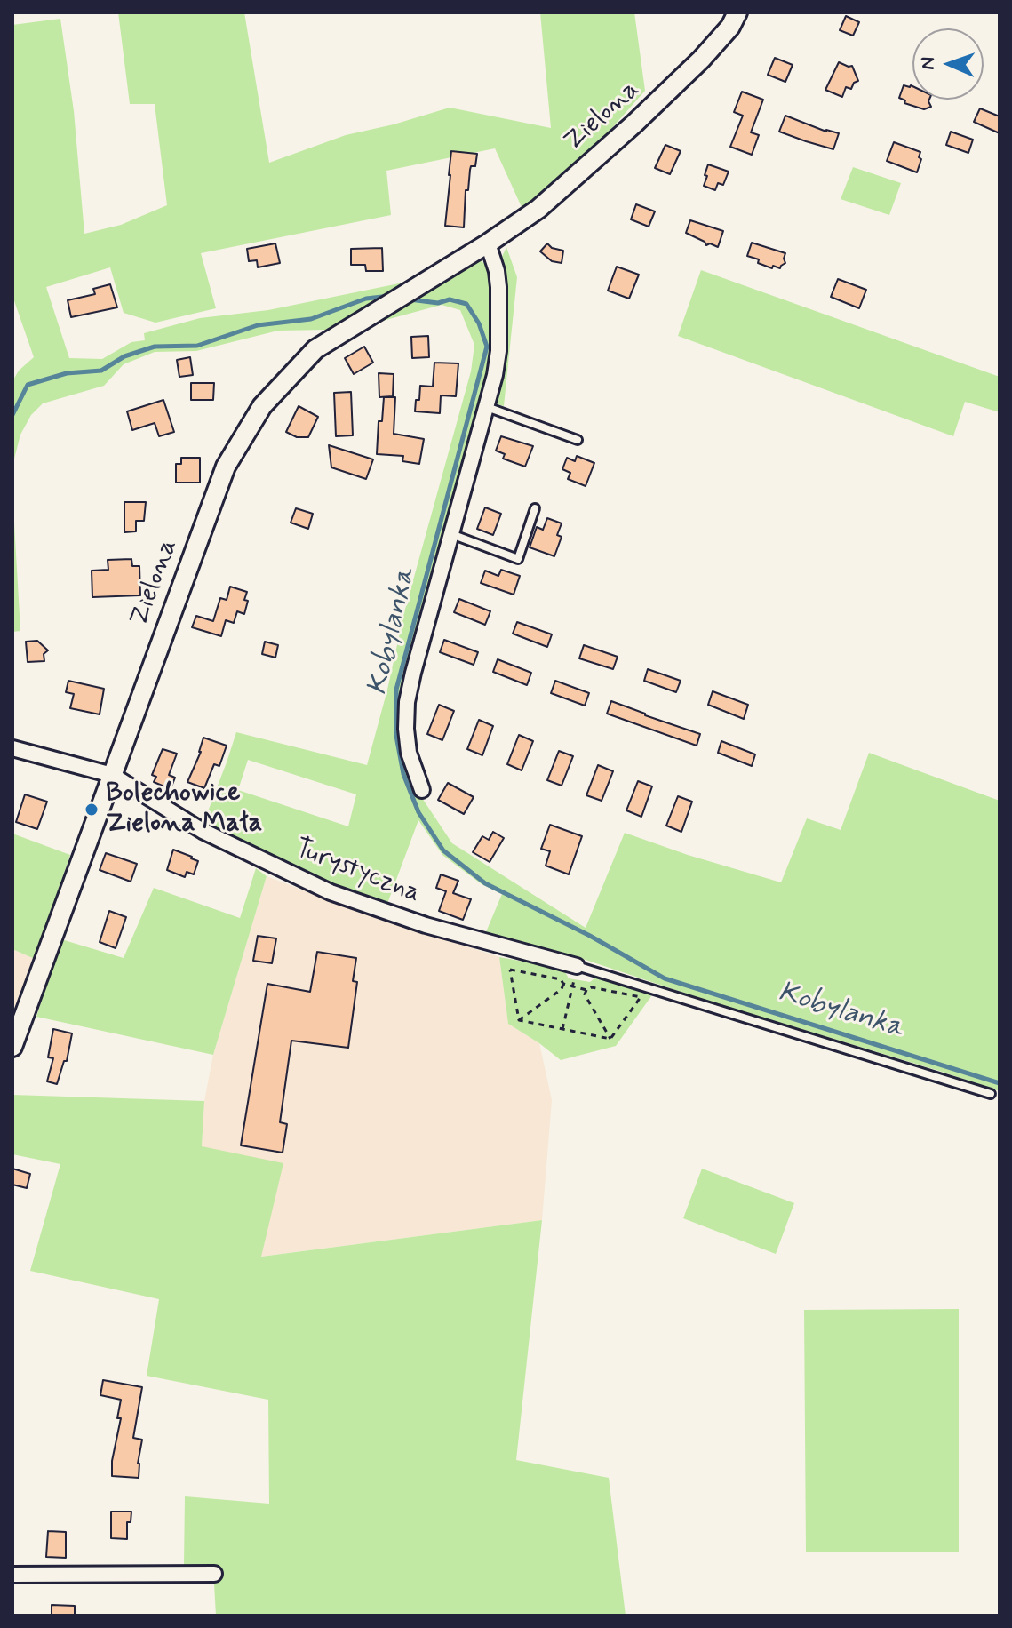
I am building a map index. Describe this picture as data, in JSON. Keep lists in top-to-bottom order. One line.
{"streets":{"street":["Zielona","Turystyczna"]},"crossings":[["Zielona","Turystyczna"]],"water":["Kobylanka"],"places":["Bolechowice Zielona Mała"],"north":"left"}
